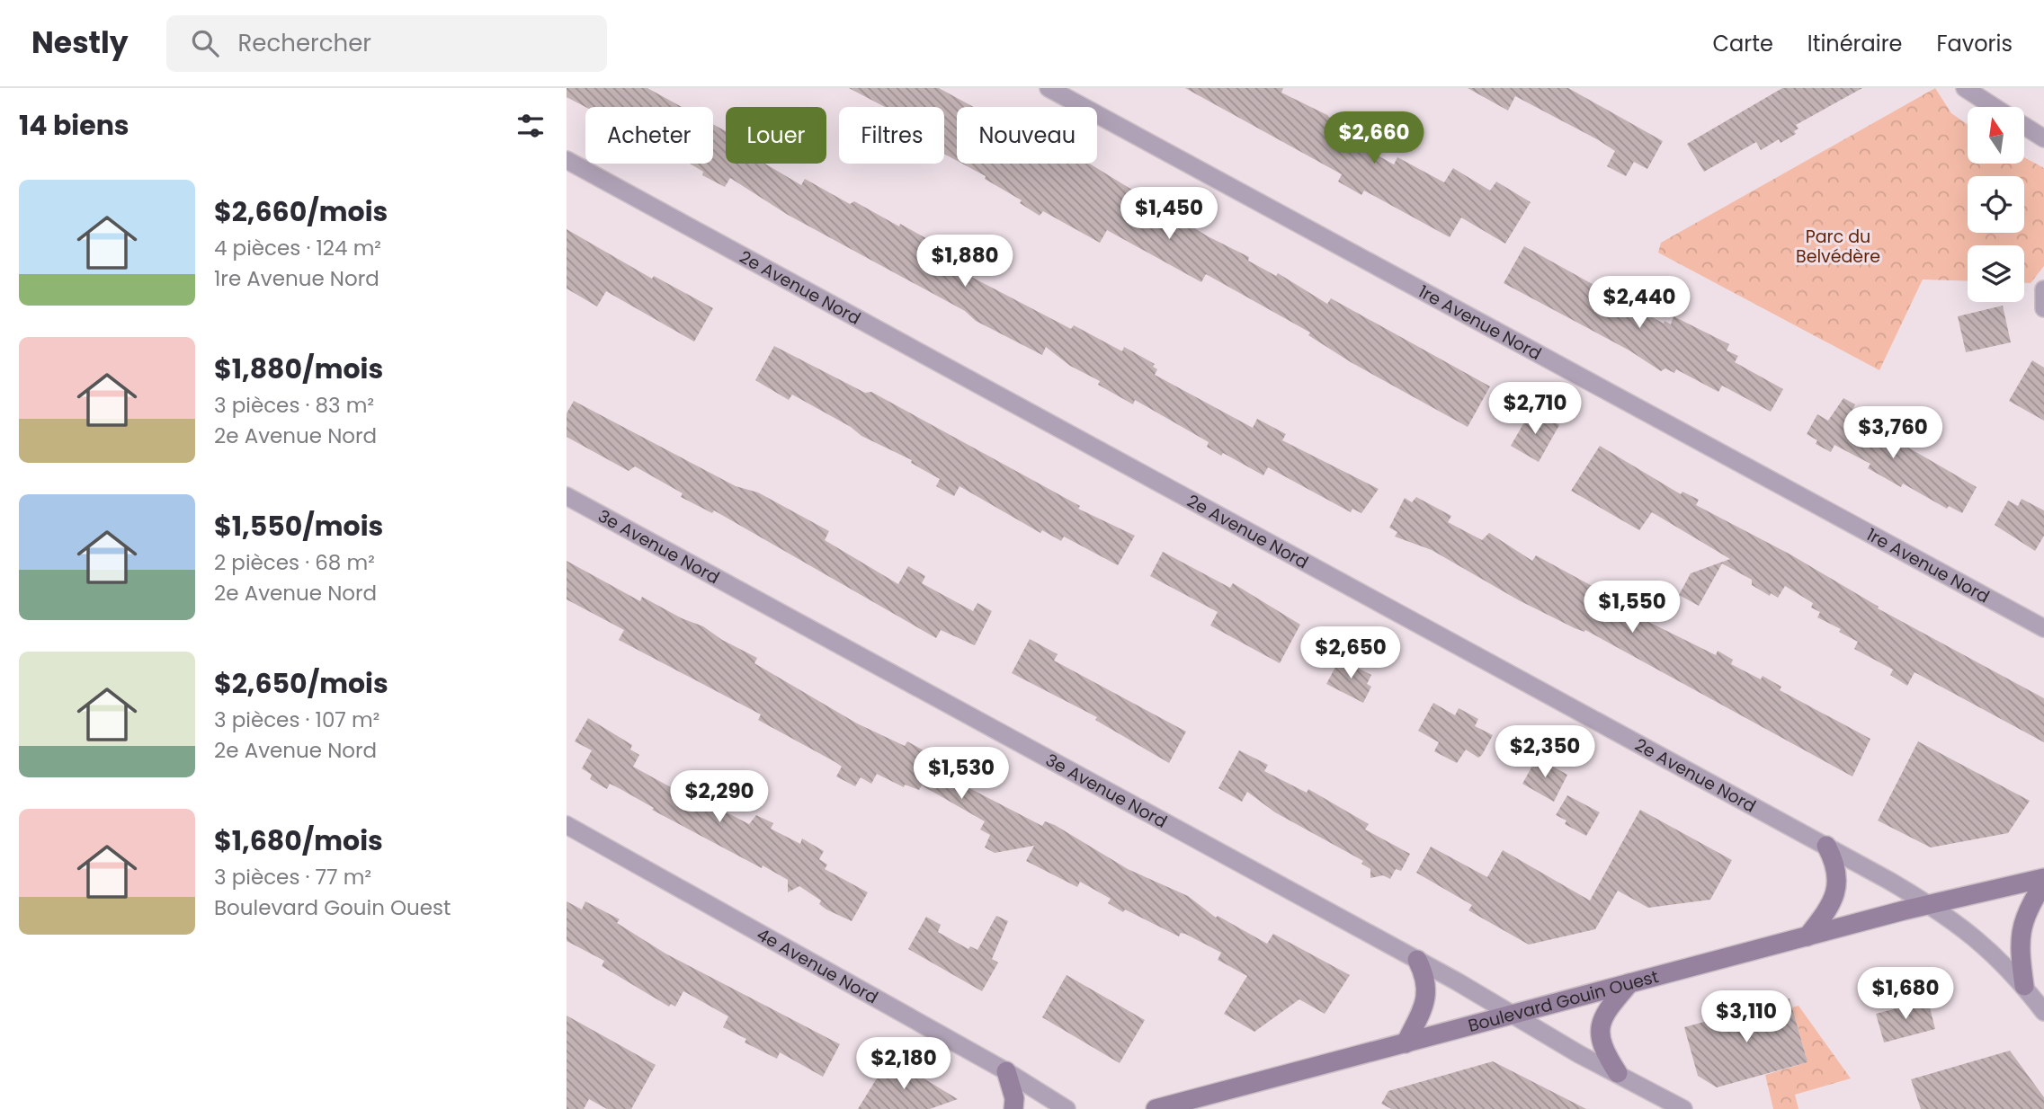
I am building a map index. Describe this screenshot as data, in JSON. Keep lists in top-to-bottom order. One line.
{"streets":{"main road":["Boulevard Gouin Ouest"],"street":["2e Avenue Nord","1re Avenue Nord","3e Avenue Nord","4e Avenue Nord"]},"crossings":[["2e Avenue Nord","Boulevard Gouin Ouest"],["3e Avenue Nord","Boulevard Gouin Ouest"]],"parks":["Parc du Belvédère"],"north":"top","page":{"header":"Nestly","search":"Rechercher","nav":["Carte","Itinéraire","Favoris"],"heading":"14 biens","chip":["Acheter","Louer","Filtres","Nouveau"],"price":["$2,660","$1,450","$1,880","$2,440","$2,710","$3,760","$1,550","$2,650","$2,350","$1,530","$2,290","$1,680","$3,110","$2,180"],"list":[{"name":"$2,660/mois","note":"4 pièces · 124 m² · 1re Avenue Nord"},{"name":"$1,880/mois","note":"3 pièces · 83 m² · 2e Avenue Nord"},{"name":"$1,550/mois","note":"2 pièces · 68 m² · 2e Avenue Nord"},{"name":"$2,650/mois","note":"3 pièces · 107 m² · 2e Avenue Nord"},{"name":"$1,680/mois","note":"3 pièces · 77 m² · Boulevard Gouin Ouest"}]}}
